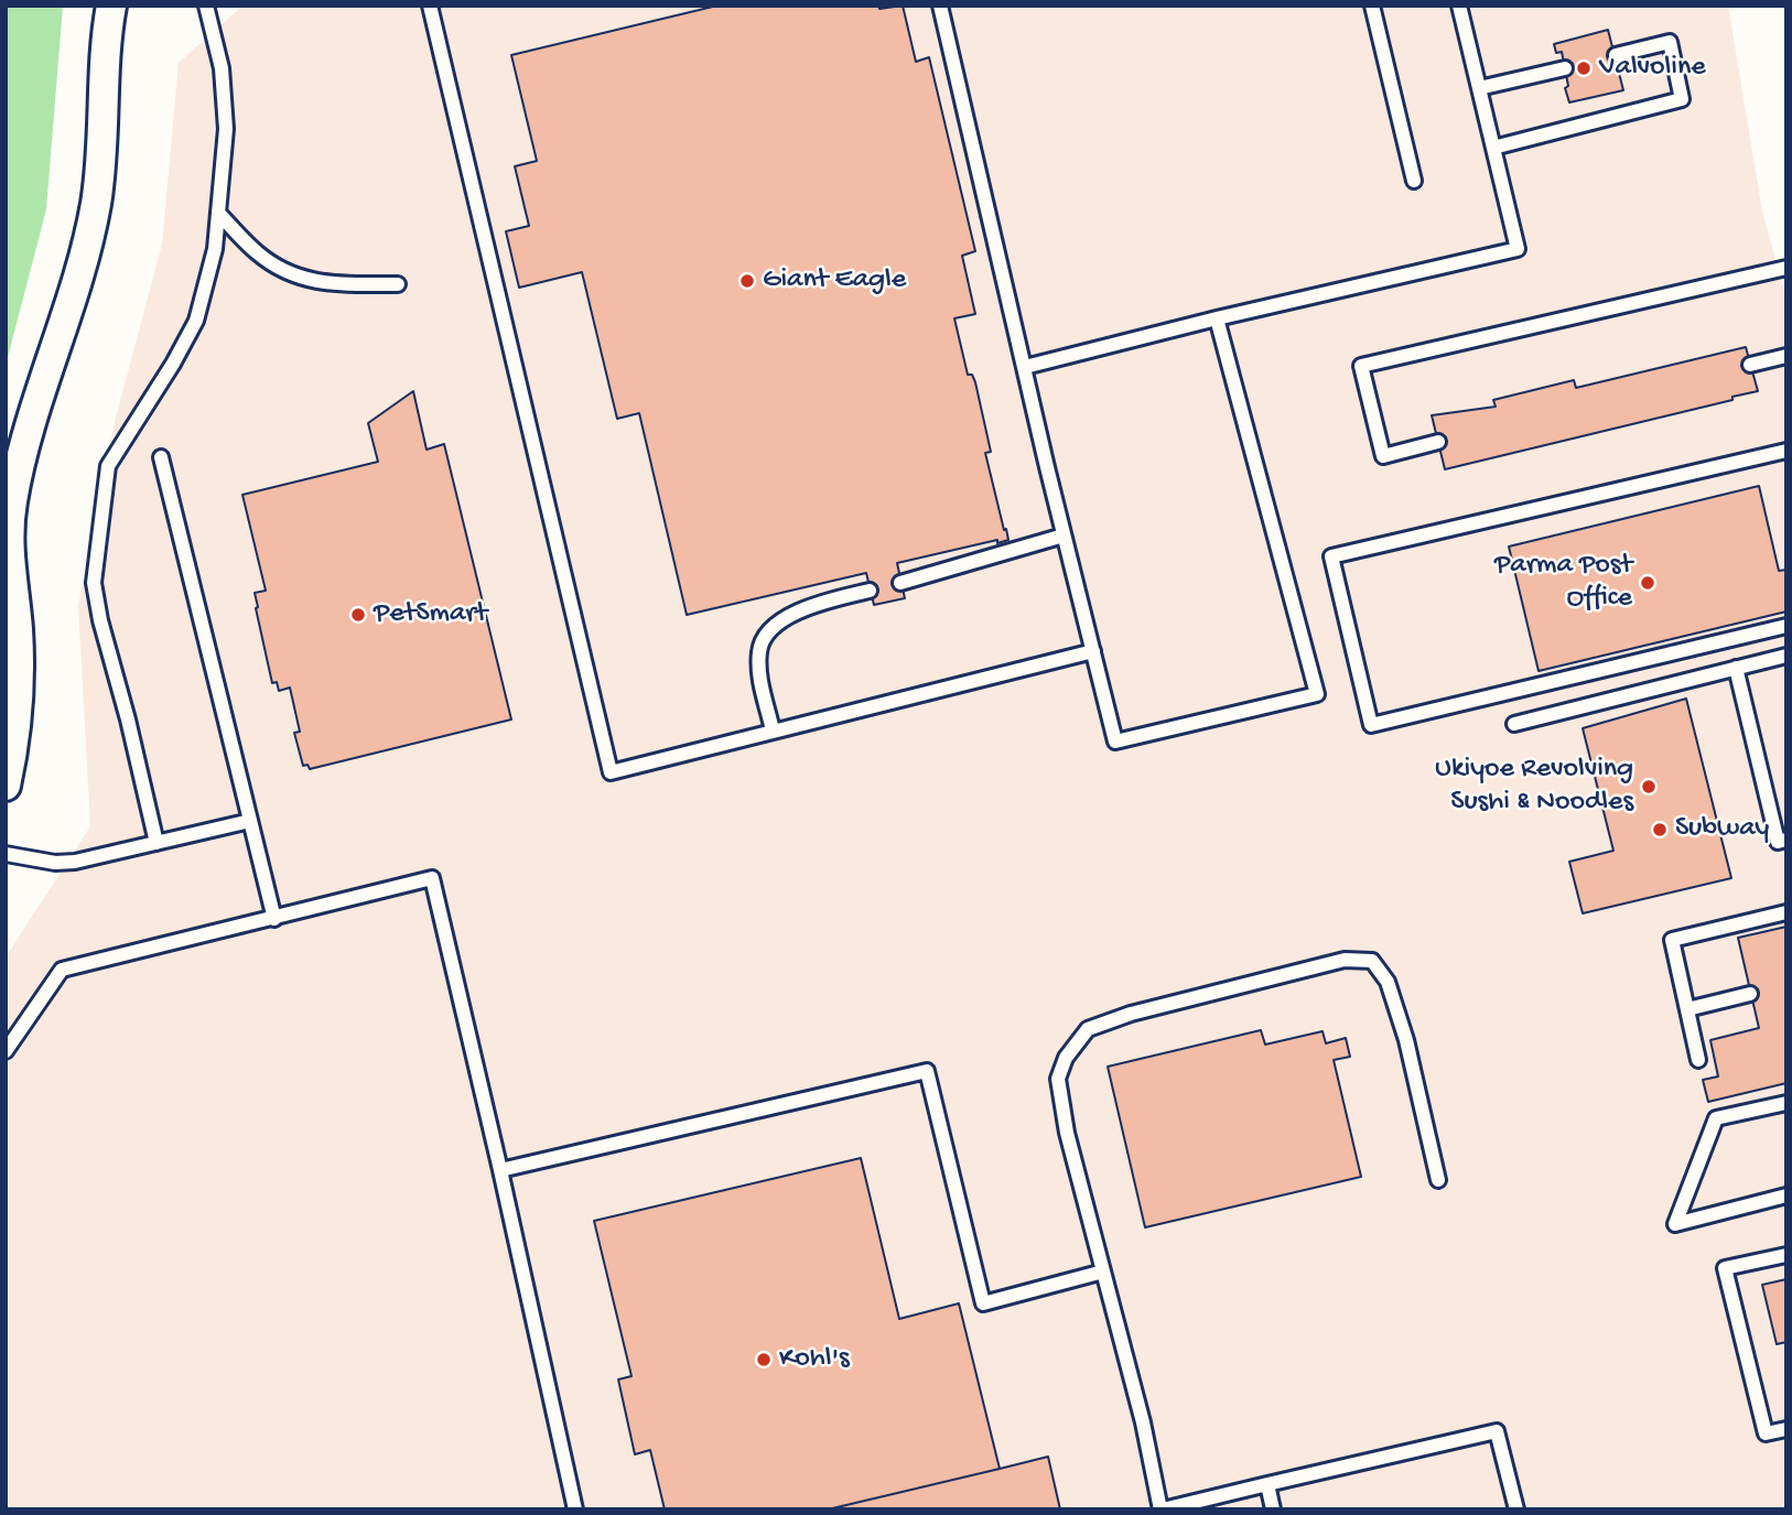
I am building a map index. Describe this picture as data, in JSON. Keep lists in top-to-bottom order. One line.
{"places":["Valvoline","Giant Eagle","Parma Post Office","PetSmart","Ukiyoe Revolving Sushi & Noodles","Subway","Kohl's"]}
